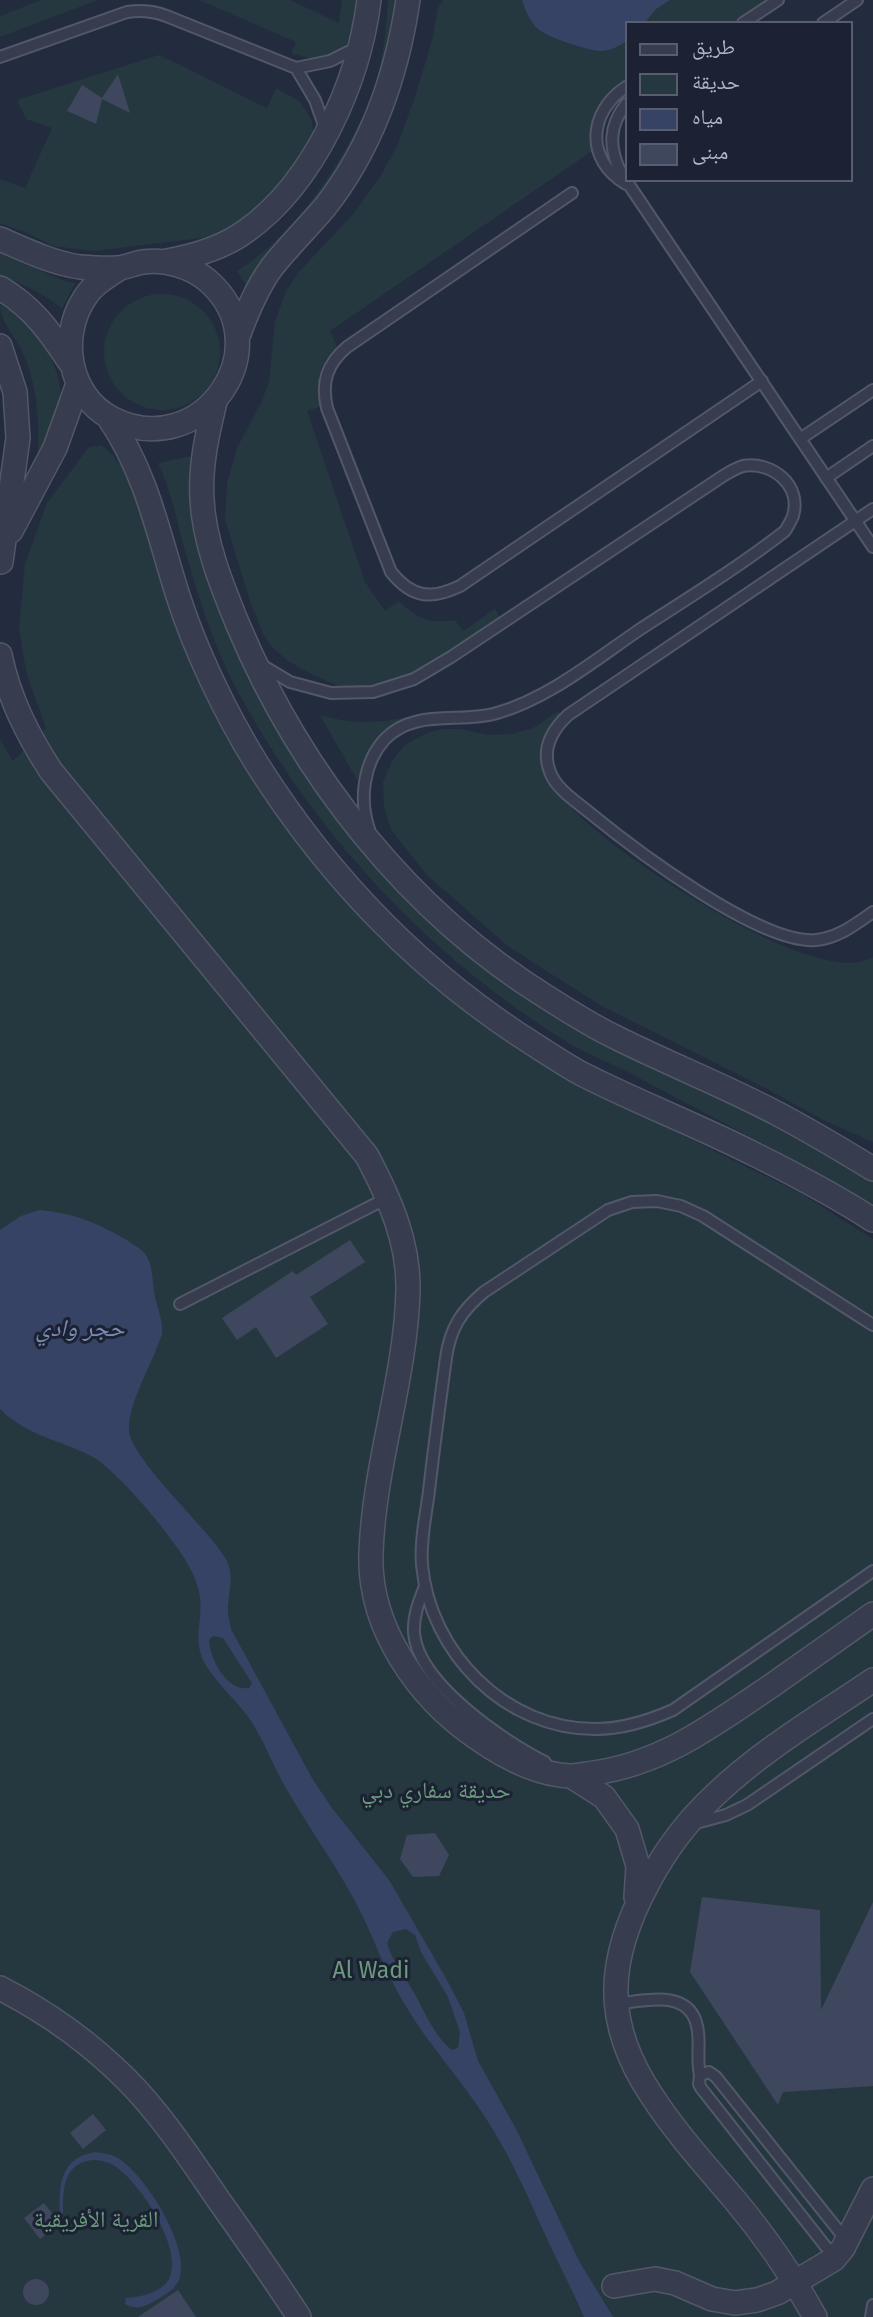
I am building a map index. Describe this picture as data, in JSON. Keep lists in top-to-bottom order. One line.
{"water":["حجر وادي"],"parks":["حديقة سفاري دبي","Al Wadi","القرية الأفريقية"],"legend":["طريق","حديقة","مياه","مبنى"]}
